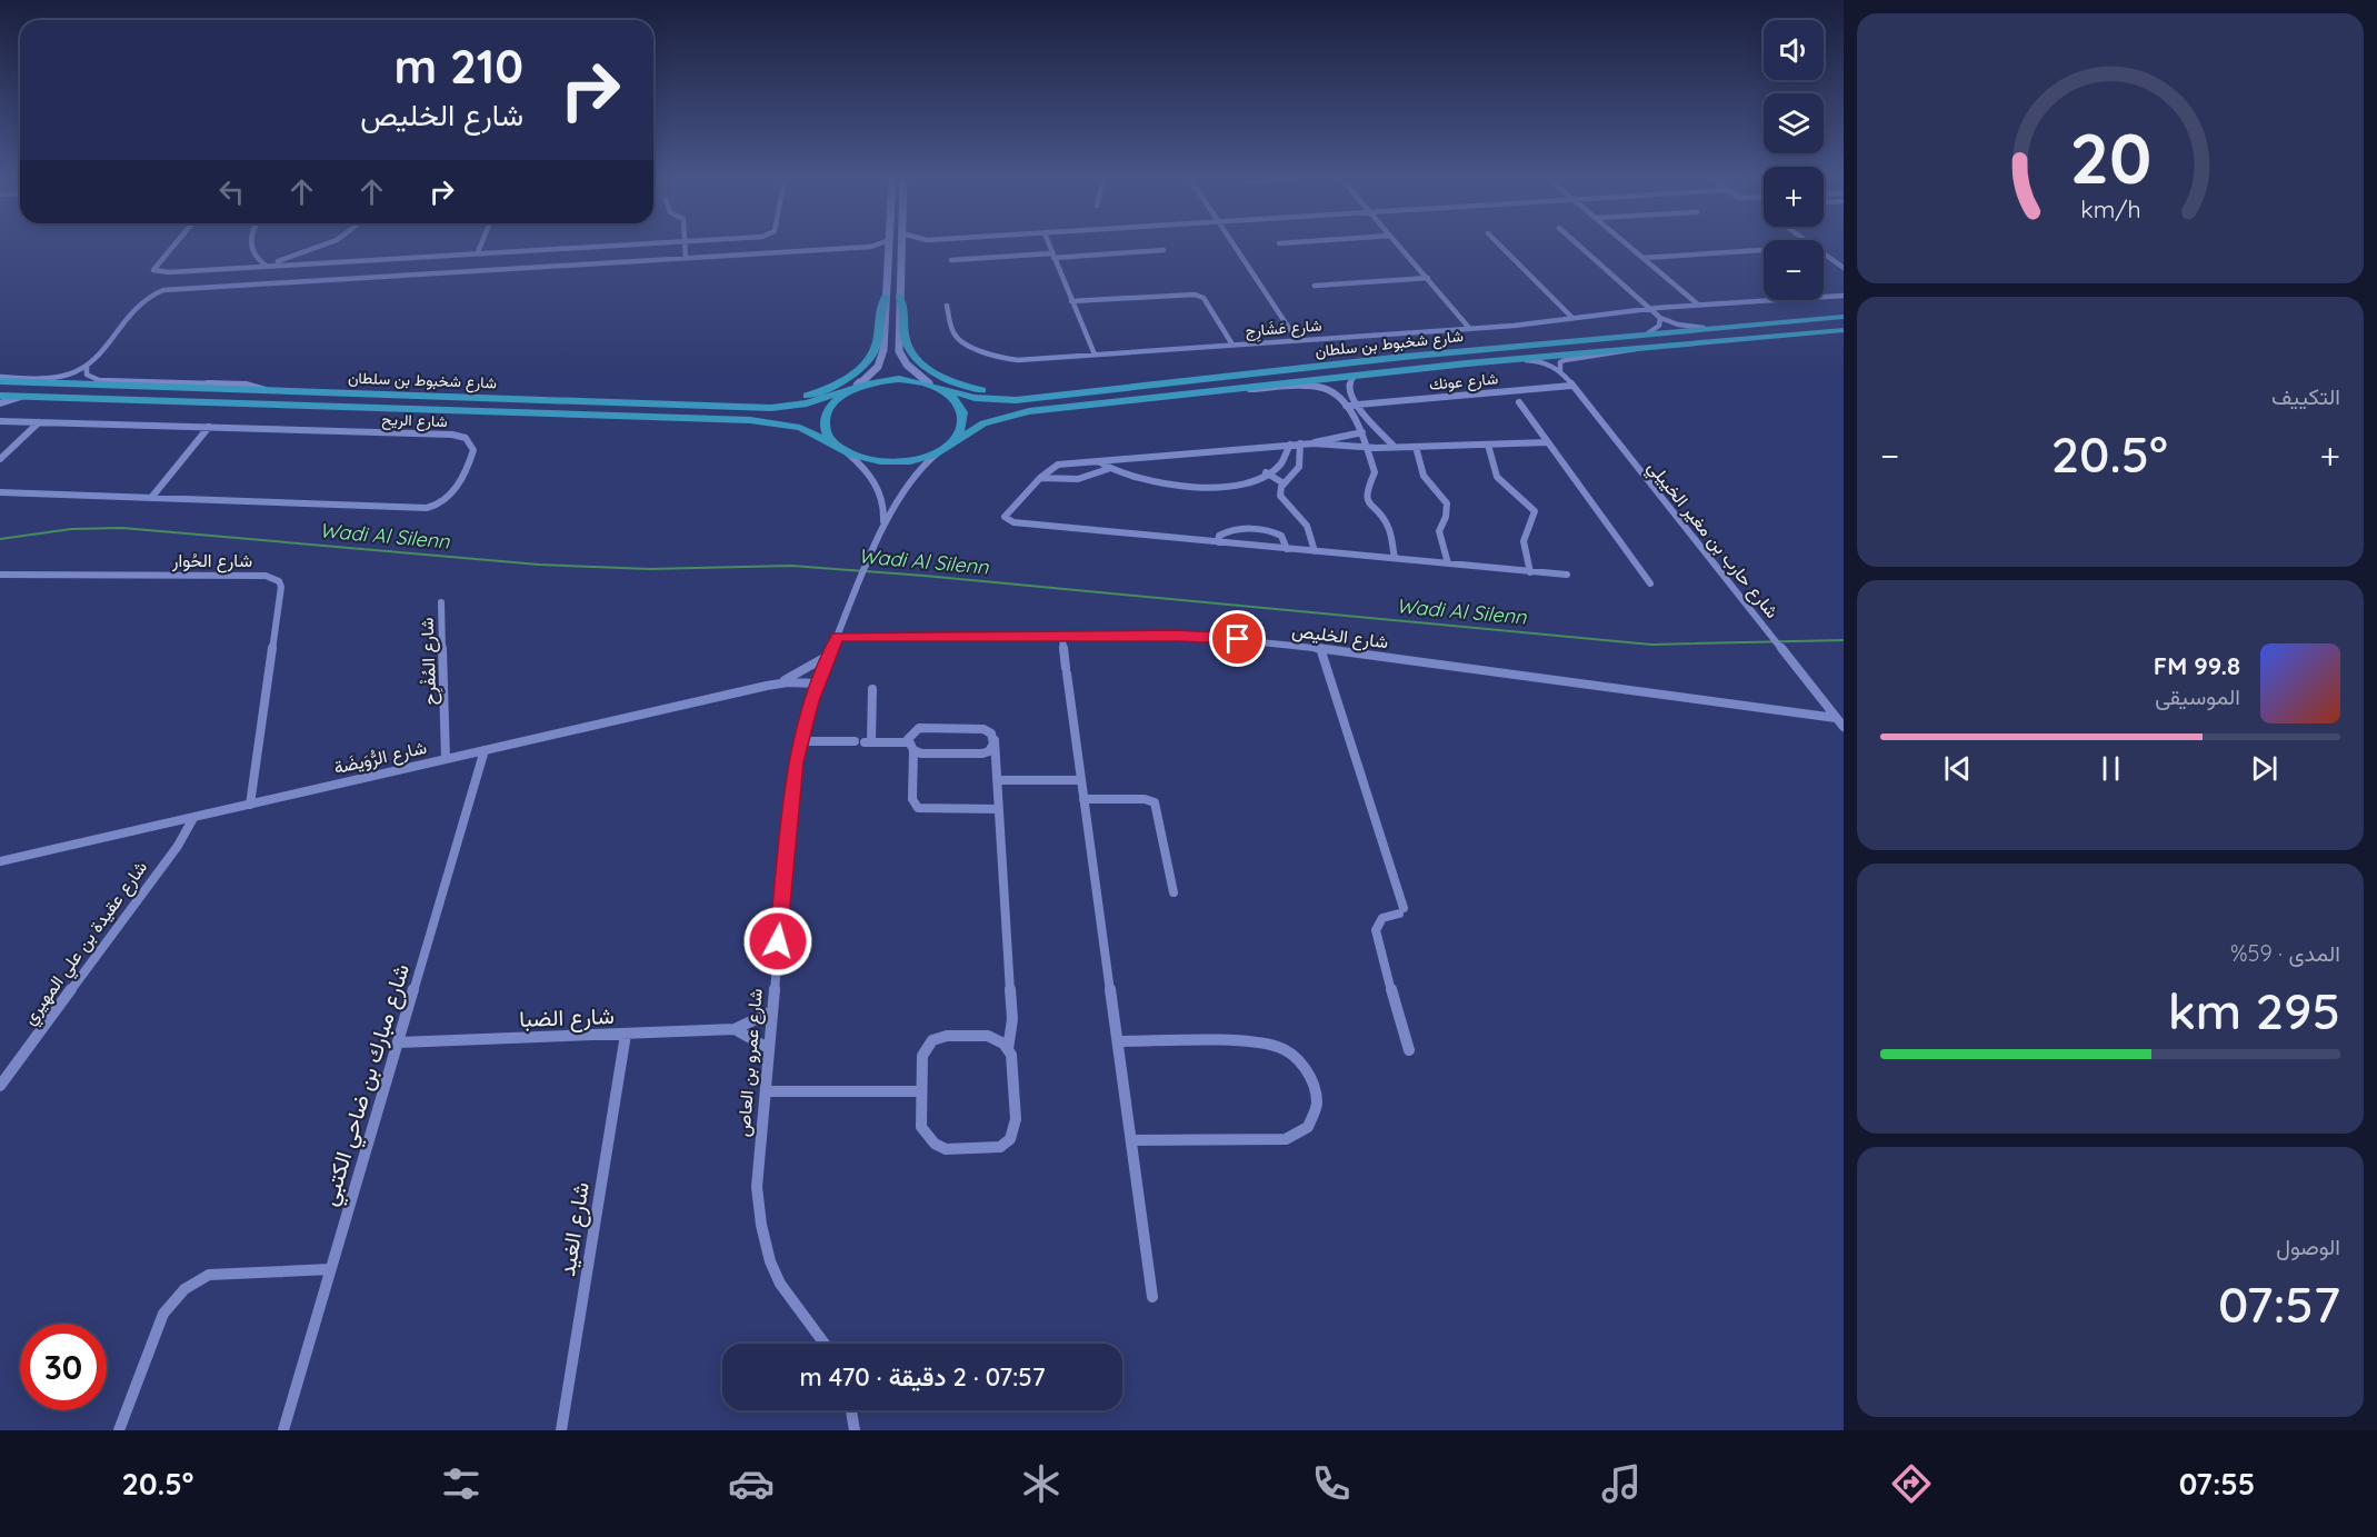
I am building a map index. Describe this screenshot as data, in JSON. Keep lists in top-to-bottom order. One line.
{"streets":{"main road":["شارع شخبوط بن سلطان"],"street":["شارع عَشَارِج","شارع عونك","شارع الريح","شارع حارب بن مغير الخييلي","شارع الحُوار","شارع الخليص","شارع المُفْرِح","شارع الرُّوَيضَة","شارع عقيدة بن علي المهيري","شارع الضبا","شارع عمرو بن العاص","شارع مبارك بن ضاحي الكتبي","شارع الغيد"]},"crossings":[["شارع شخبوط بن سلطان","شارع عمرو بن العاص"],["شارع عونك","شارع حارب بن مغير الخييلي"],["شارع حارب بن مغير الخييلي","شارع الخليص"],["شارع الحُوار","شارع الرُّوَيضَة"],["شارع الخليص","شارع عمرو بن العاص"],["شارع المُفْرِح","شارع الرُّوَيضَة"],["شارع الرُّوَيضَة","شارع عقيدة بن علي المهيري"],["شارع الرُّوَيضَة","شارع عمرو بن العاص"],["شارع الرُّوَيضَة","شارع مبارك بن ضاحي الكتبي"],["شارع الضبا","شارع عمرو بن العاص"],["شارع الضبا","شارع مبارك بن ضاحي الكتبي"],["شارع الضبا","شارع الغيد"]],"water":["Wadi Al Silenn"],"page":{"map_buttons":["+","−"],"turn":["210 m","شارع الخليص"],"tile":["التكييف",["المدى · 59%","295 km"],["الوصول","07:57"]],"heat":["−","20.5°","+"],"song":["99.8 FM","الموسيقى"],"limit":"30","trip":"07:57 · 2 دقيقة · 470 m","tabs":["07:55","20.5°"],"gauge":["20","km/h"]}}
